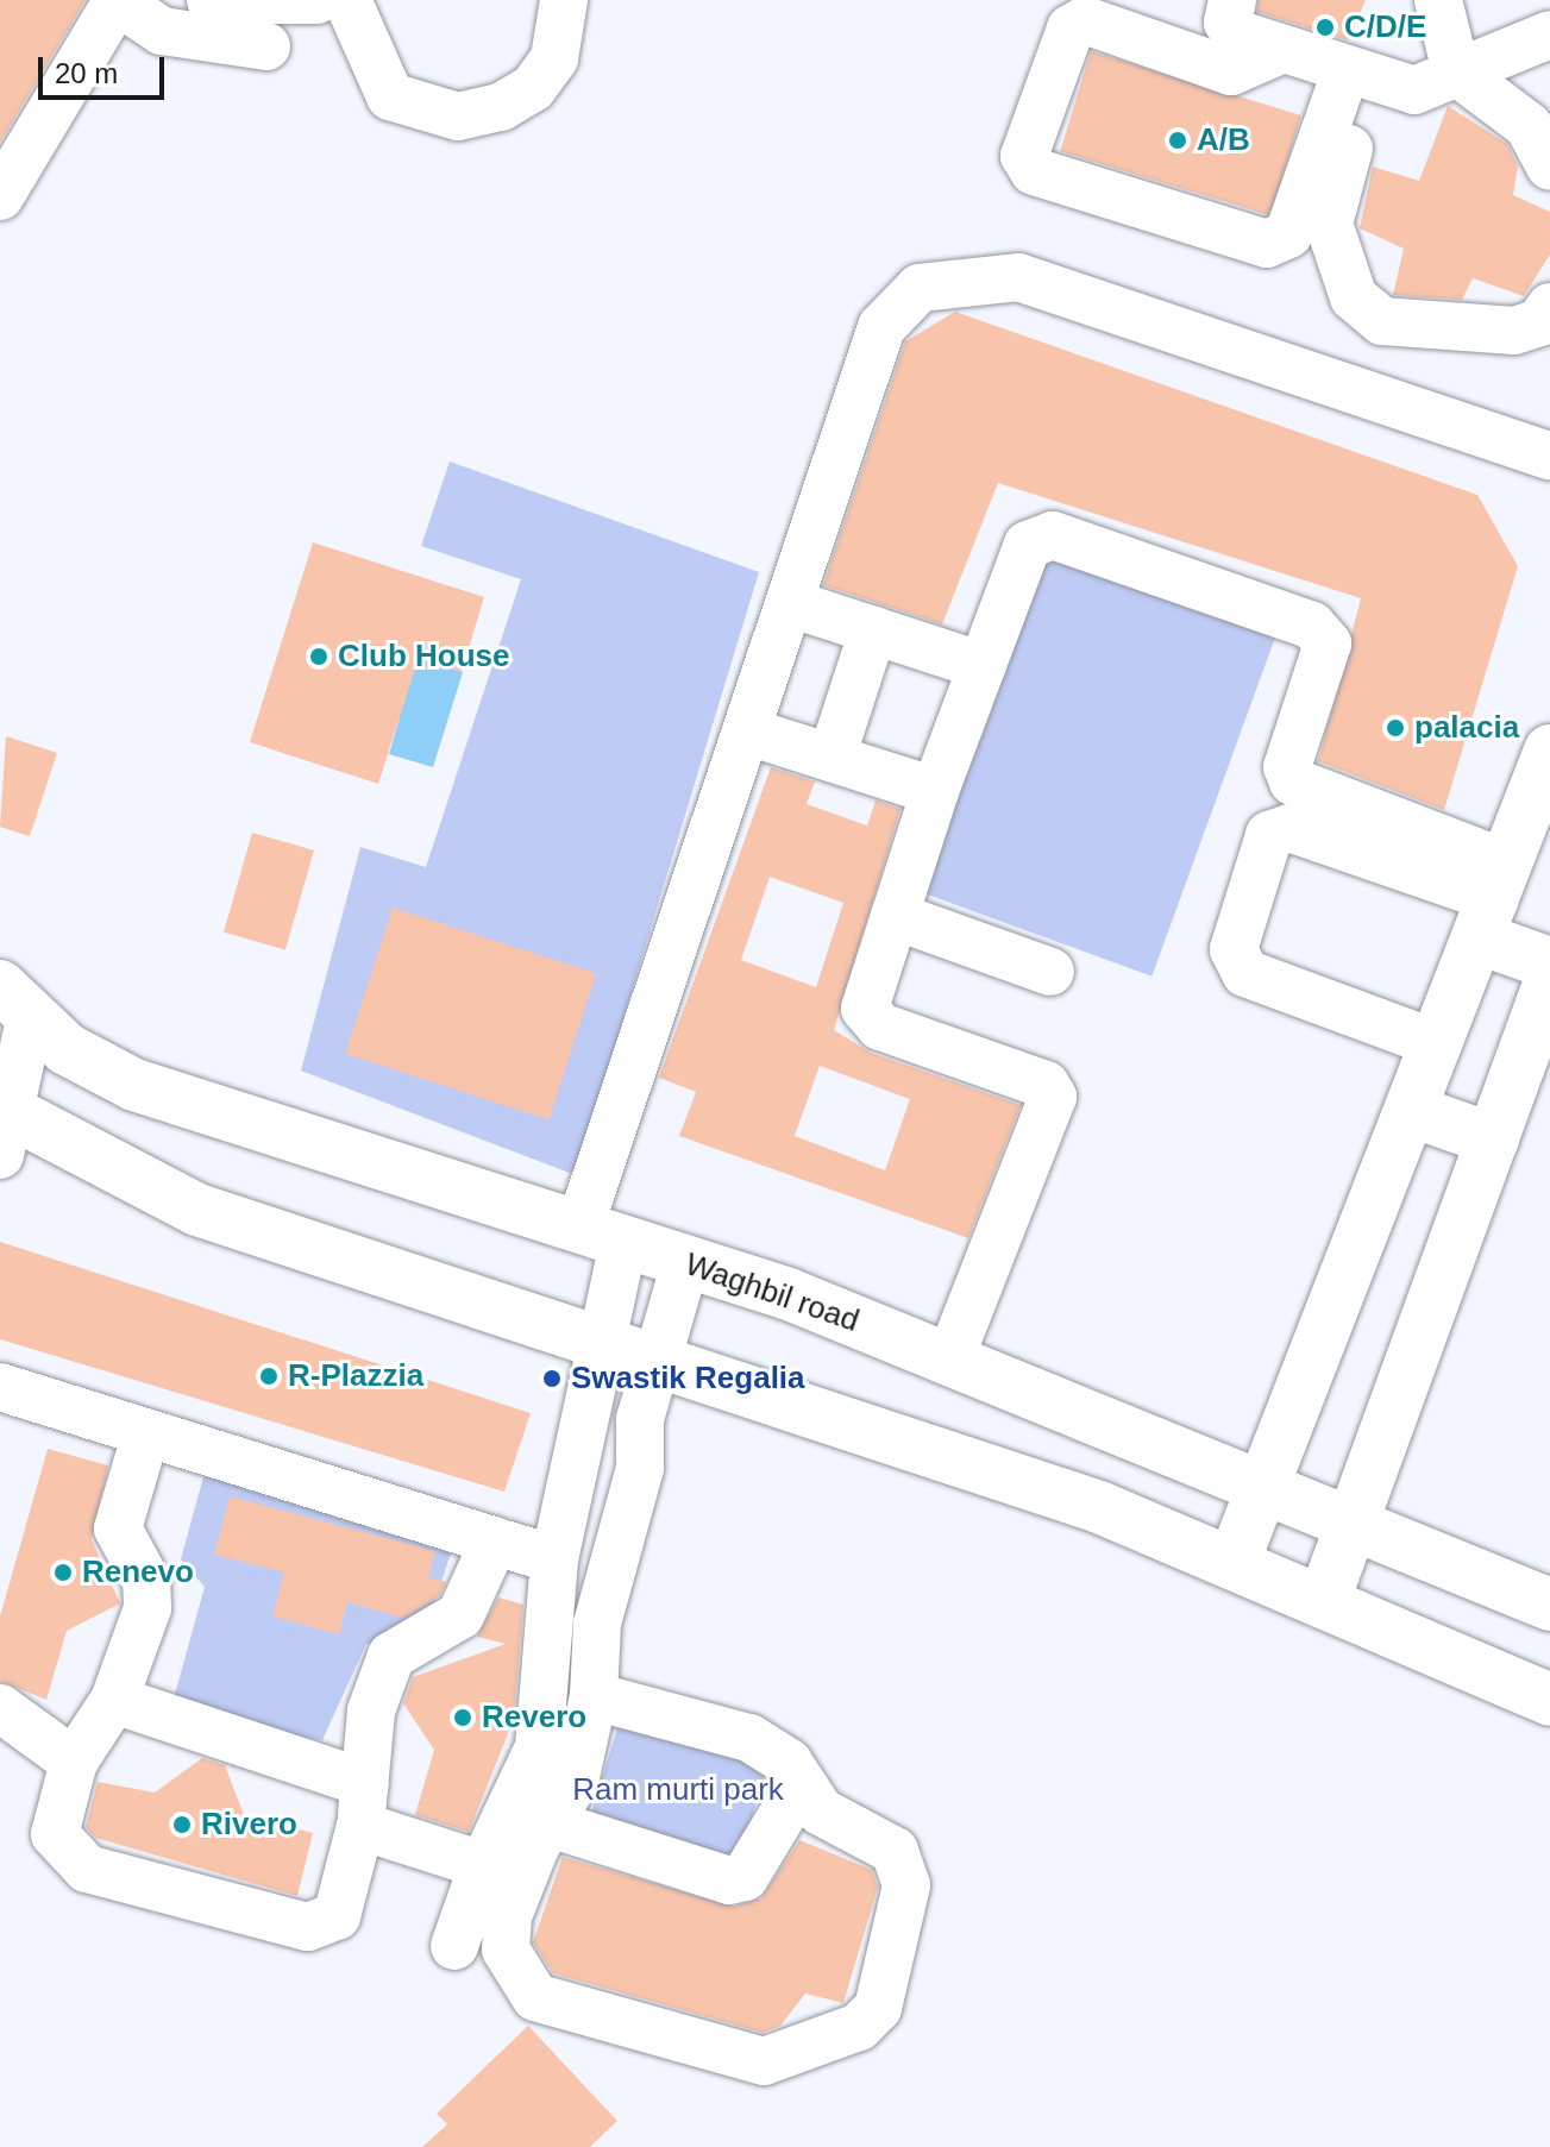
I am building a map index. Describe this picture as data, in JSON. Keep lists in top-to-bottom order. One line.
{"streets":{"main road":["Waghbil road"]},"parks":["Ram murti park"],"places":["C/D/E","A/B","Club House","palacia","R-Plazzia","Swastik Regalia","Renevo","Revero","Rivero"],"scale_bar":"20 m"}
